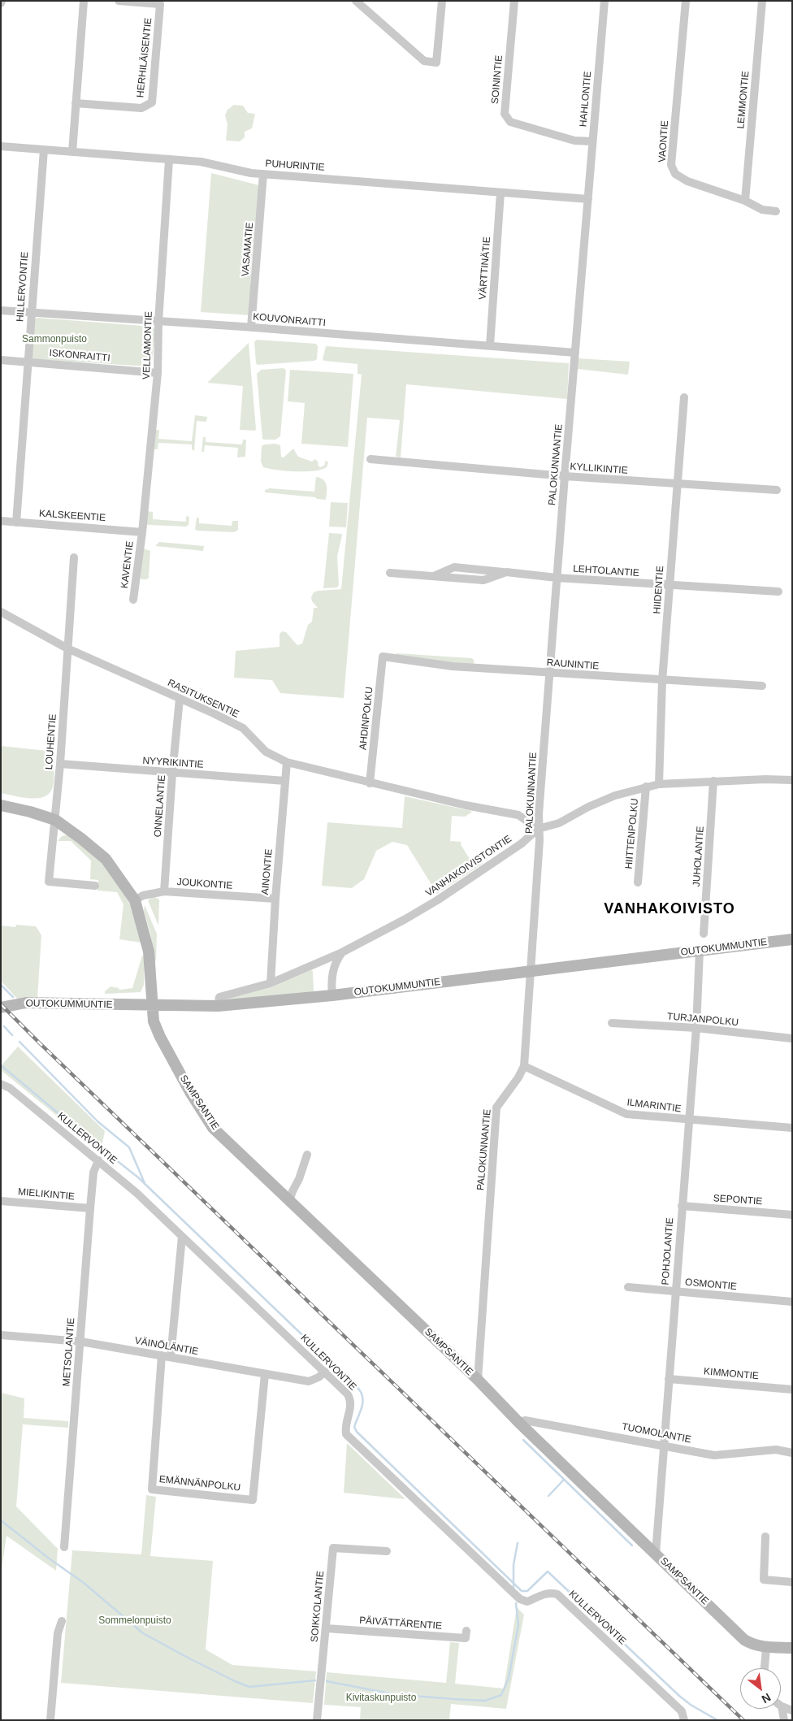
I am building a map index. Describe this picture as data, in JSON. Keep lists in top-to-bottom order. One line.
{"streets":{"street":["HERHILÄISENTIE","SOININTIE","HAHLONTIE","LEMMONTIE","VAONTIE","PUHURINTIE","VASAMATIE","VÄRTTINÄTIE","HILLERVONTIE","KOUVONRAITTI","VELLAMONTIE","ISKONRAITTI","PALOKUNNANTIE","KYLLIKINTIE","KALSKEENTIE","KAVENTIE","LEHTOLANTIE","HIIDENTIE","RAUNINTIE","RASITUKSENTIE","AHDINPOLKU","LOUHENTIE","NYYRIKINTIE","ONNELANTIE","HIITTENPOLKU","JUHOLANTIE","VANHAKOIVISTONTIE","AINONTIE","JOUKONTIE","OUTOKUMMUNTIE","TURJANPOLKU","SAMPSANTIE","ILMARINTIE","KULLERVONTIE","MIELIKINTIE","SEPONTIE","POHJOLANTIE","OSMONTIE","VÄINÖLÄNTIE","METSOLANTIE","KIMMONTIE","TUOMOLANTIE","EMÄNNÄNPOLKU","SOIKKOLANTIE","PÄIVÄTTÄRENTIE"]},"crossings":[["SOININTIE","HAHLONTIE"],["HAHLONTIE","PUHURINTIE"],["HAHLONTIE","PALOKUNNANTIE"],["LEMMONTIE","VAONTIE"],["PUHURINTIE","VASAMATIE"],["PUHURINTIE","VÄRTTINÄTIE"],["PUHURINTIE","HILLERVONTIE"],["PUHURINTIE","VELLAMONTIE"],["PUHURINTIE","PALOKUNNANTIE"],["VASAMATIE","KOUVONRAITTI"],["VÄRTTINÄTIE","KOUVONRAITTI"],["HILLERVONTIE","KOUVONRAITTI"],["HILLERVONTIE","ISKONRAITTI"],["HILLERVONTIE","KALSKEENTIE"],["KOUVONRAITTI","VELLAMONTIE"],["KOUVONRAITTI","PALOKUNNANTIE"],["VELLAMONTIE","ISKONRAITTI"],["VELLAMONTIE","KALSKEENTIE"],["VELLAMONTIE","KAVENTIE"],["PALOKUNNANTIE","KYLLIKINTIE"],["PALOKUNNANTIE","LEHTOLANTIE"],["PALOKUNNANTIE","RAUNINTIE"],["PALOKUNNANTIE","RASITUKSENTIE"],["PALOKUNNANTIE","VANHAKOIVISTONTIE"],["PALOKUNNANTIE","OUTOKUMMUNTIE"],["PALOKUNNANTIE","SAMPSANTIE"],["PALOKUNNANTIE","ILMARINTIE"],["KYLLIKINTIE","HIIDENTIE"],["KALSKEENTIE","KAVENTIE"],["LEHTOLANTIE","HIIDENTIE"],["HIIDENTIE","RAUNINTIE"],["HIIDENTIE","VANHAKOIVISTONTIE"],["RAUNINTIE","AHDINPOLKU"],["RASITUKSENTIE","AHDINPOLKU"],["RASITUKSENTIE","LOUHENTIE"],["RASITUKSENTIE","ONNELANTIE"],["RASITUKSENTIE","VANHAKOIVISTONTIE"],["RASITUKSENTIE","AINONTIE"],["LOUHENTIE","NYYRIKINTIE"],["NYYRIKINTIE","ONNELANTIE"],["NYYRIKINTIE","AINONTIE"],["ONNELANTIE","JOUKONTIE"],["HIITTENPOLKU","VANHAKOIVISTONTIE"],["JUHOLANTIE","VANHAKOIVISTONTIE"],["VANHAKOIVISTONTIE","AINONTIE"],["VANHAKOIVISTONTIE","OUTOKUMMUNTIE"],["AINONTIE","JOUKONTIE"],["JOUKONTIE","SAMPSANTIE"],["OUTOKUMMUNTIE","SAMPSANTIE"],["OUTOKUMMUNTIE","POHJOLANTIE"],["TURJANPOLKU","POHJOLANTIE"],["SAMPSANTIE","POHJOLANTIE"],["SAMPSANTIE","TUOMOLANTIE"],["ILMARINTIE","POHJOLANTIE"],["KULLERVONTIE","VÄINÖLÄNTIE"],["KULLERVONTIE","METSOLANTIE"],["MIELIKINTIE","METSOLANTIE"],["SEPONTIE","POHJOLANTIE"],["POHJOLANTIE","OSMONTIE"],["POHJOLANTIE","KIMMONTIE"],["POHJOLANTIE","TUOMOLANTIE"],["VÄINÖLÄNTIE","METSOLANTIE"],["VÄINÖLÄNTIE","EMÄNNÄNPOLKU"],["SOIKKOLANTIE","PÄIVÄTTÄRENTIE"]],"districts":["VANHAKOIVISTO"],"parks":["Sammonpuisto","Sommelonpuisto","Kivitaskunpuisto"],"north":"bottom right"}
